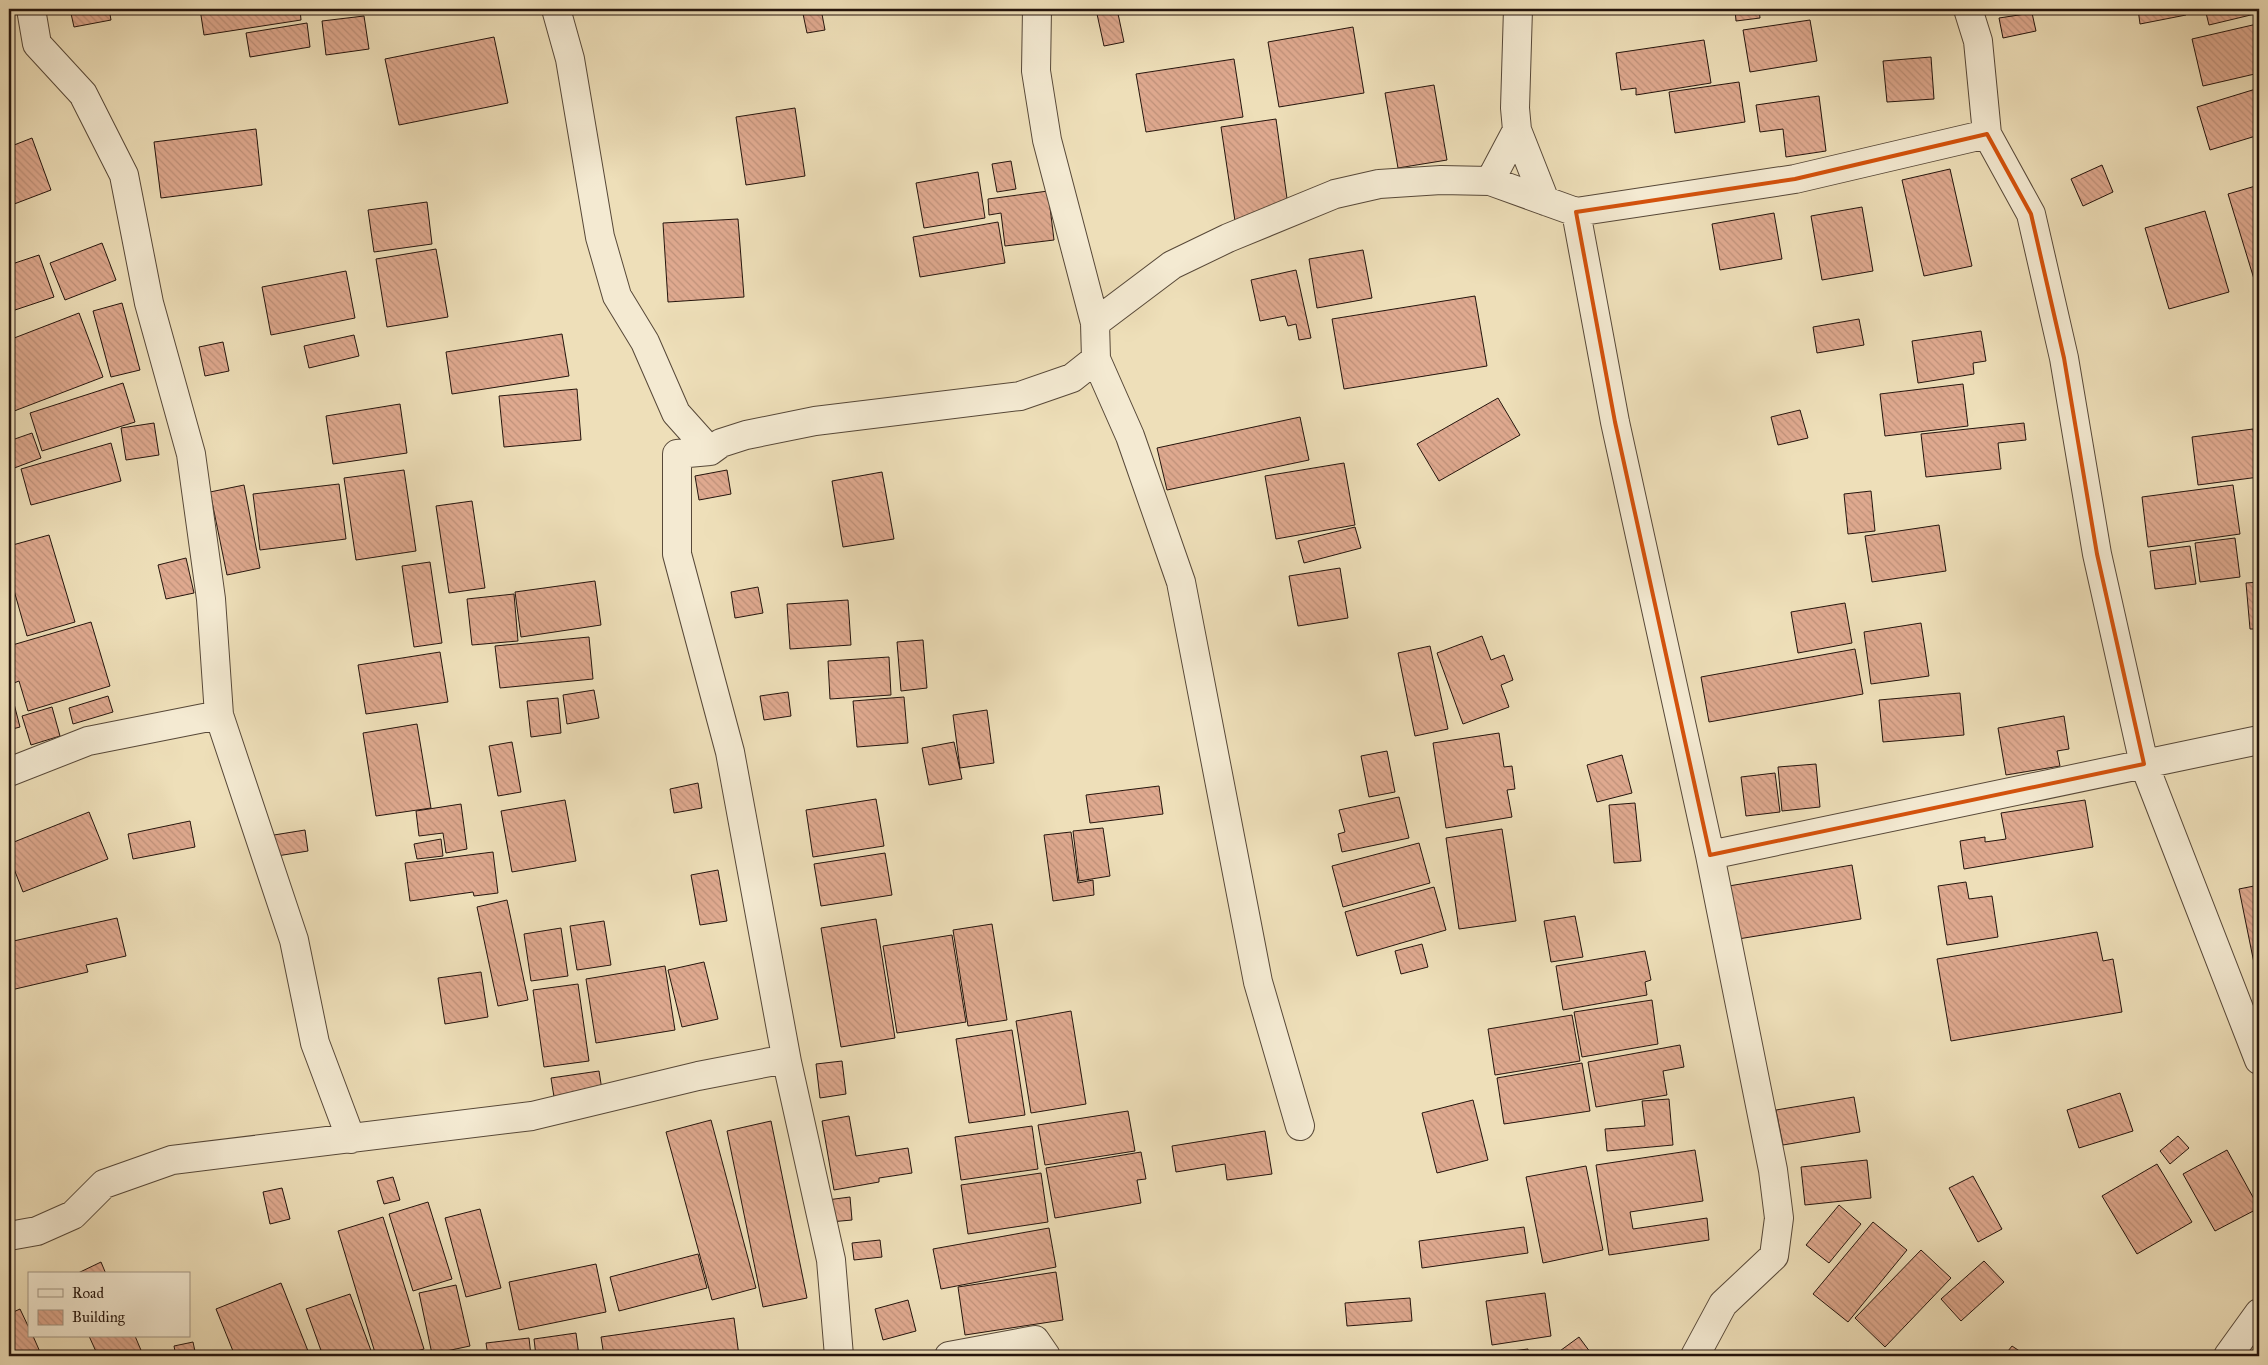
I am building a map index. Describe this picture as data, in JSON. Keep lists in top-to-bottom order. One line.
{"legend":["Road","Building"]}
